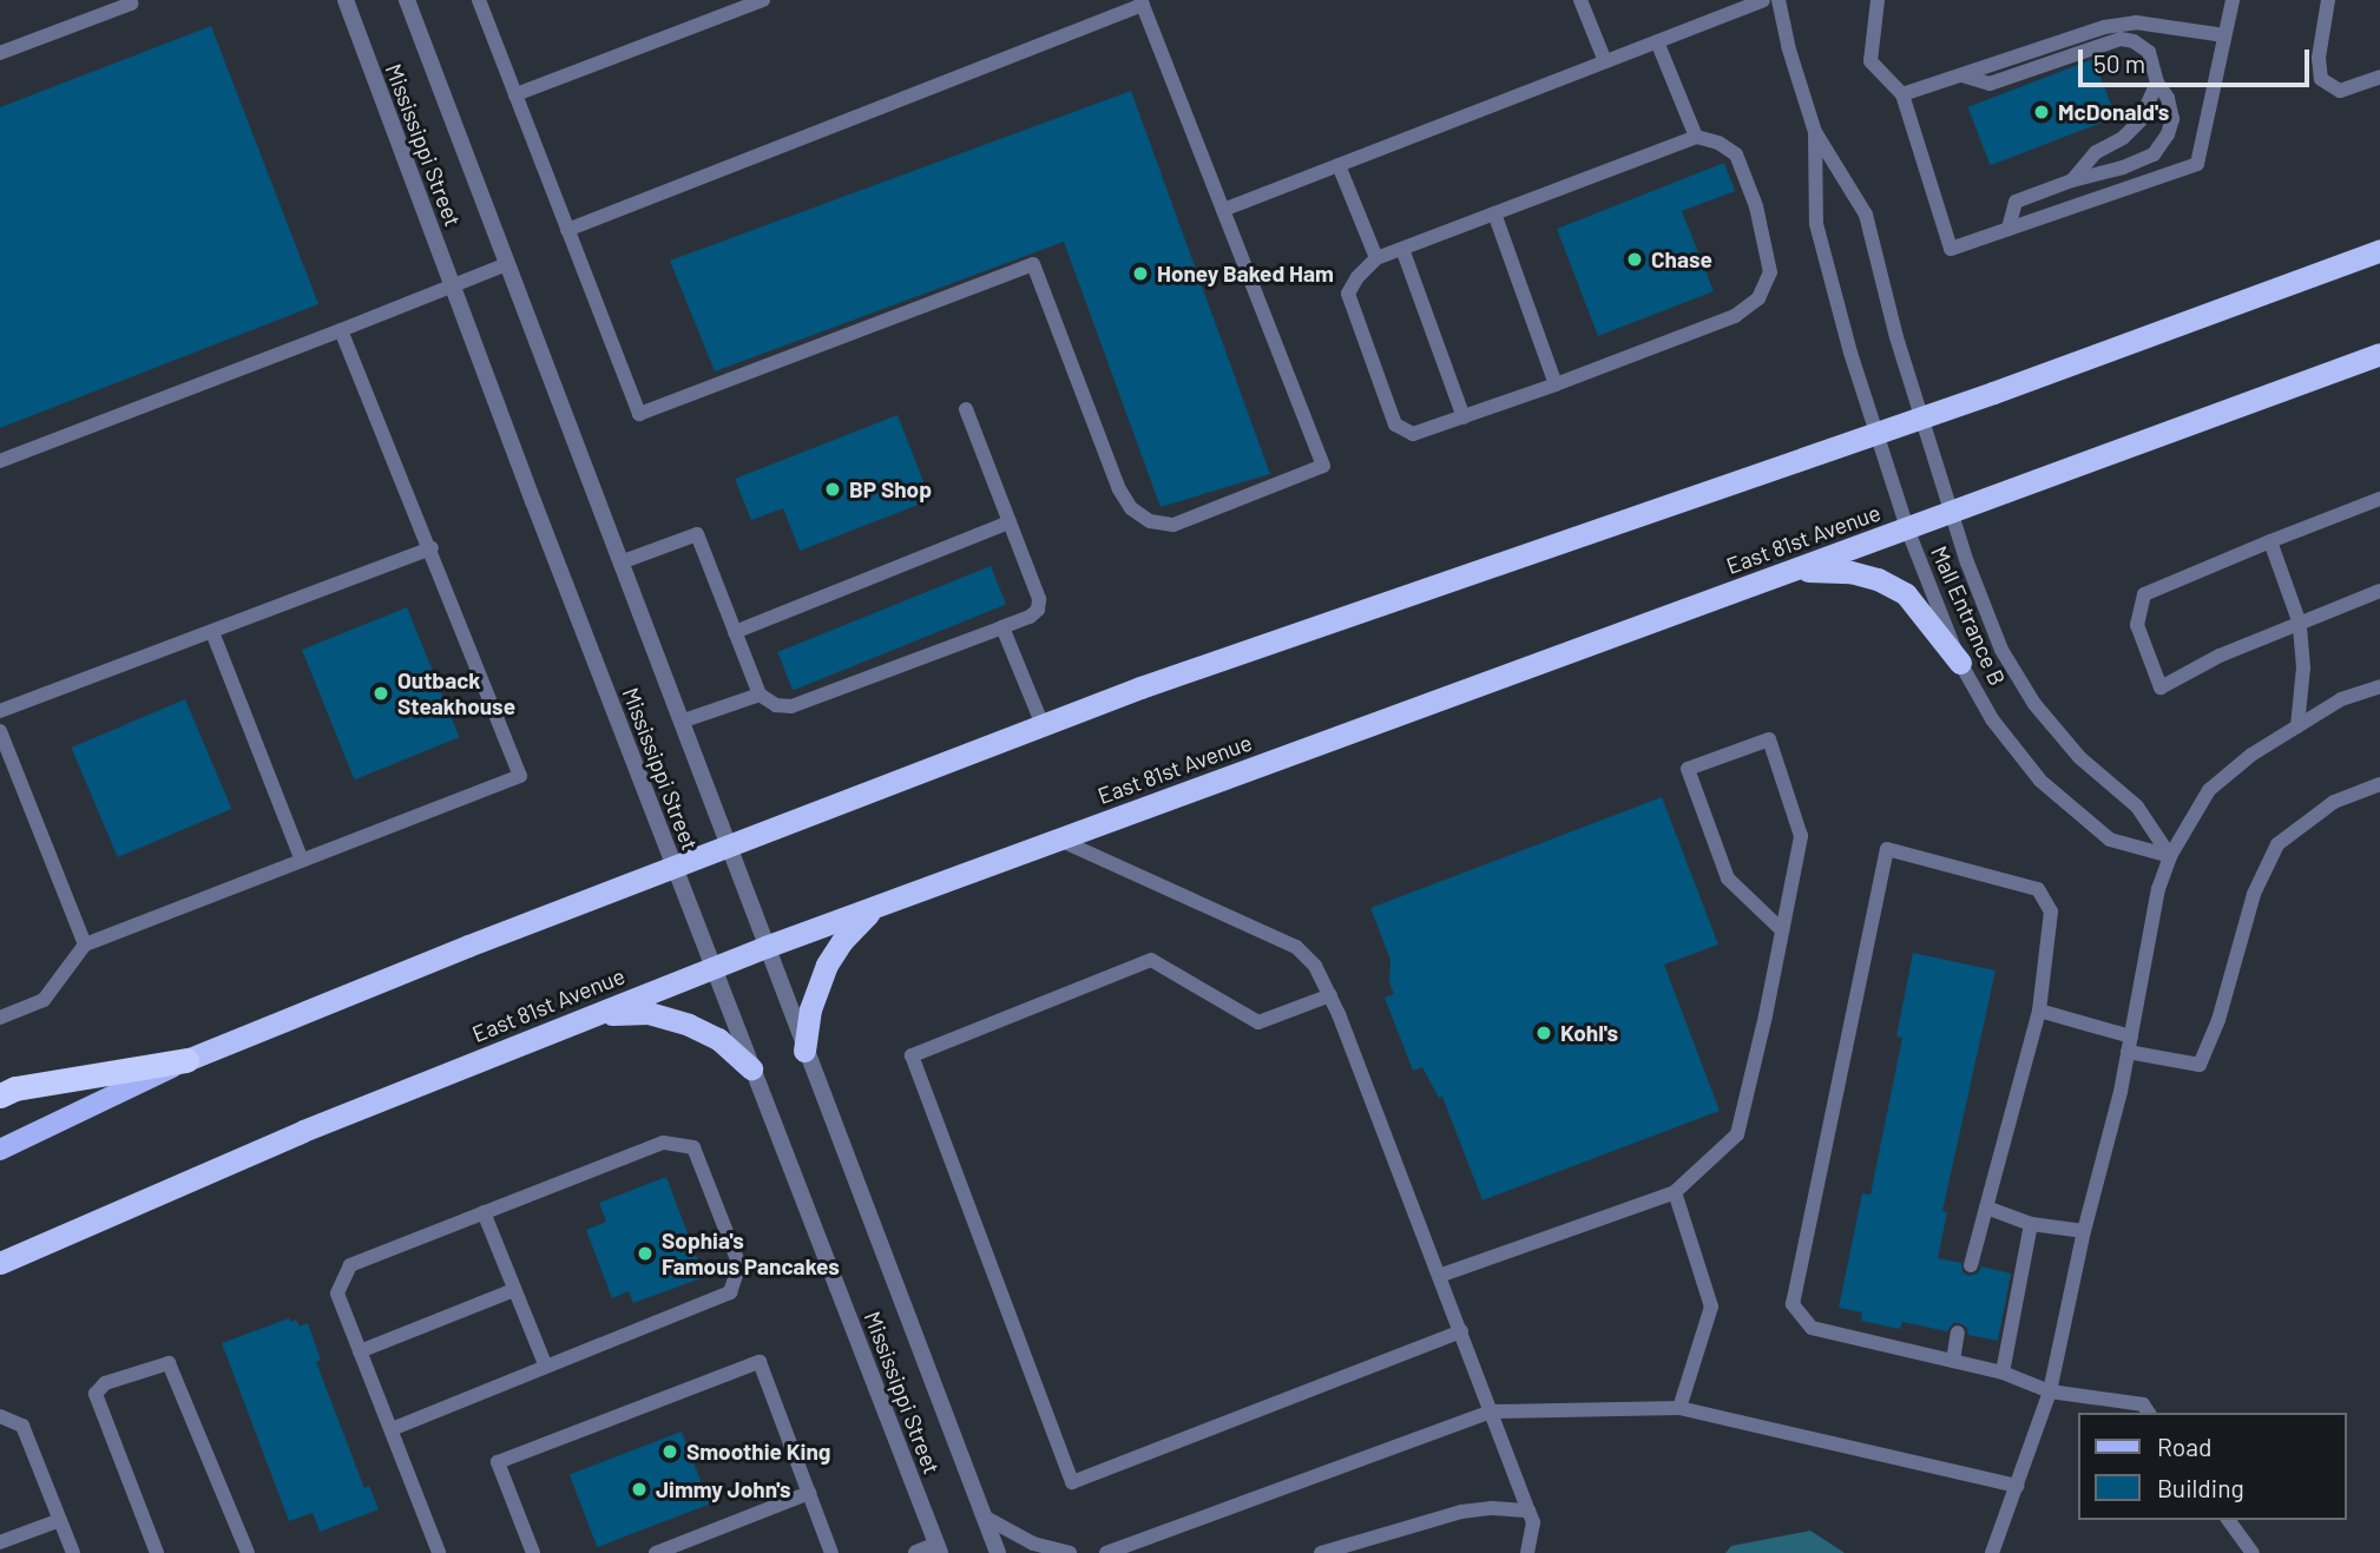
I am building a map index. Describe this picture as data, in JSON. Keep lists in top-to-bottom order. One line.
{"streets":{"highway":["East 81st Avenue"],"street":["Mississippi Street"],"lane":["Mall Entrance B"]},"crossings":[["Mississippi Street","East 81st Avenue"],["East 81st Avenue","Mall Entrance B"]],"places":["McDonald's","Chase","Honey Baked Ham","BP Shop","Outback Steakhouse","Kohl's","Sophia's Famous Pancakes","Smoothie King","Jimmy John's"],"legend":["Road","Building"],"scale_bar":"50 m"}
